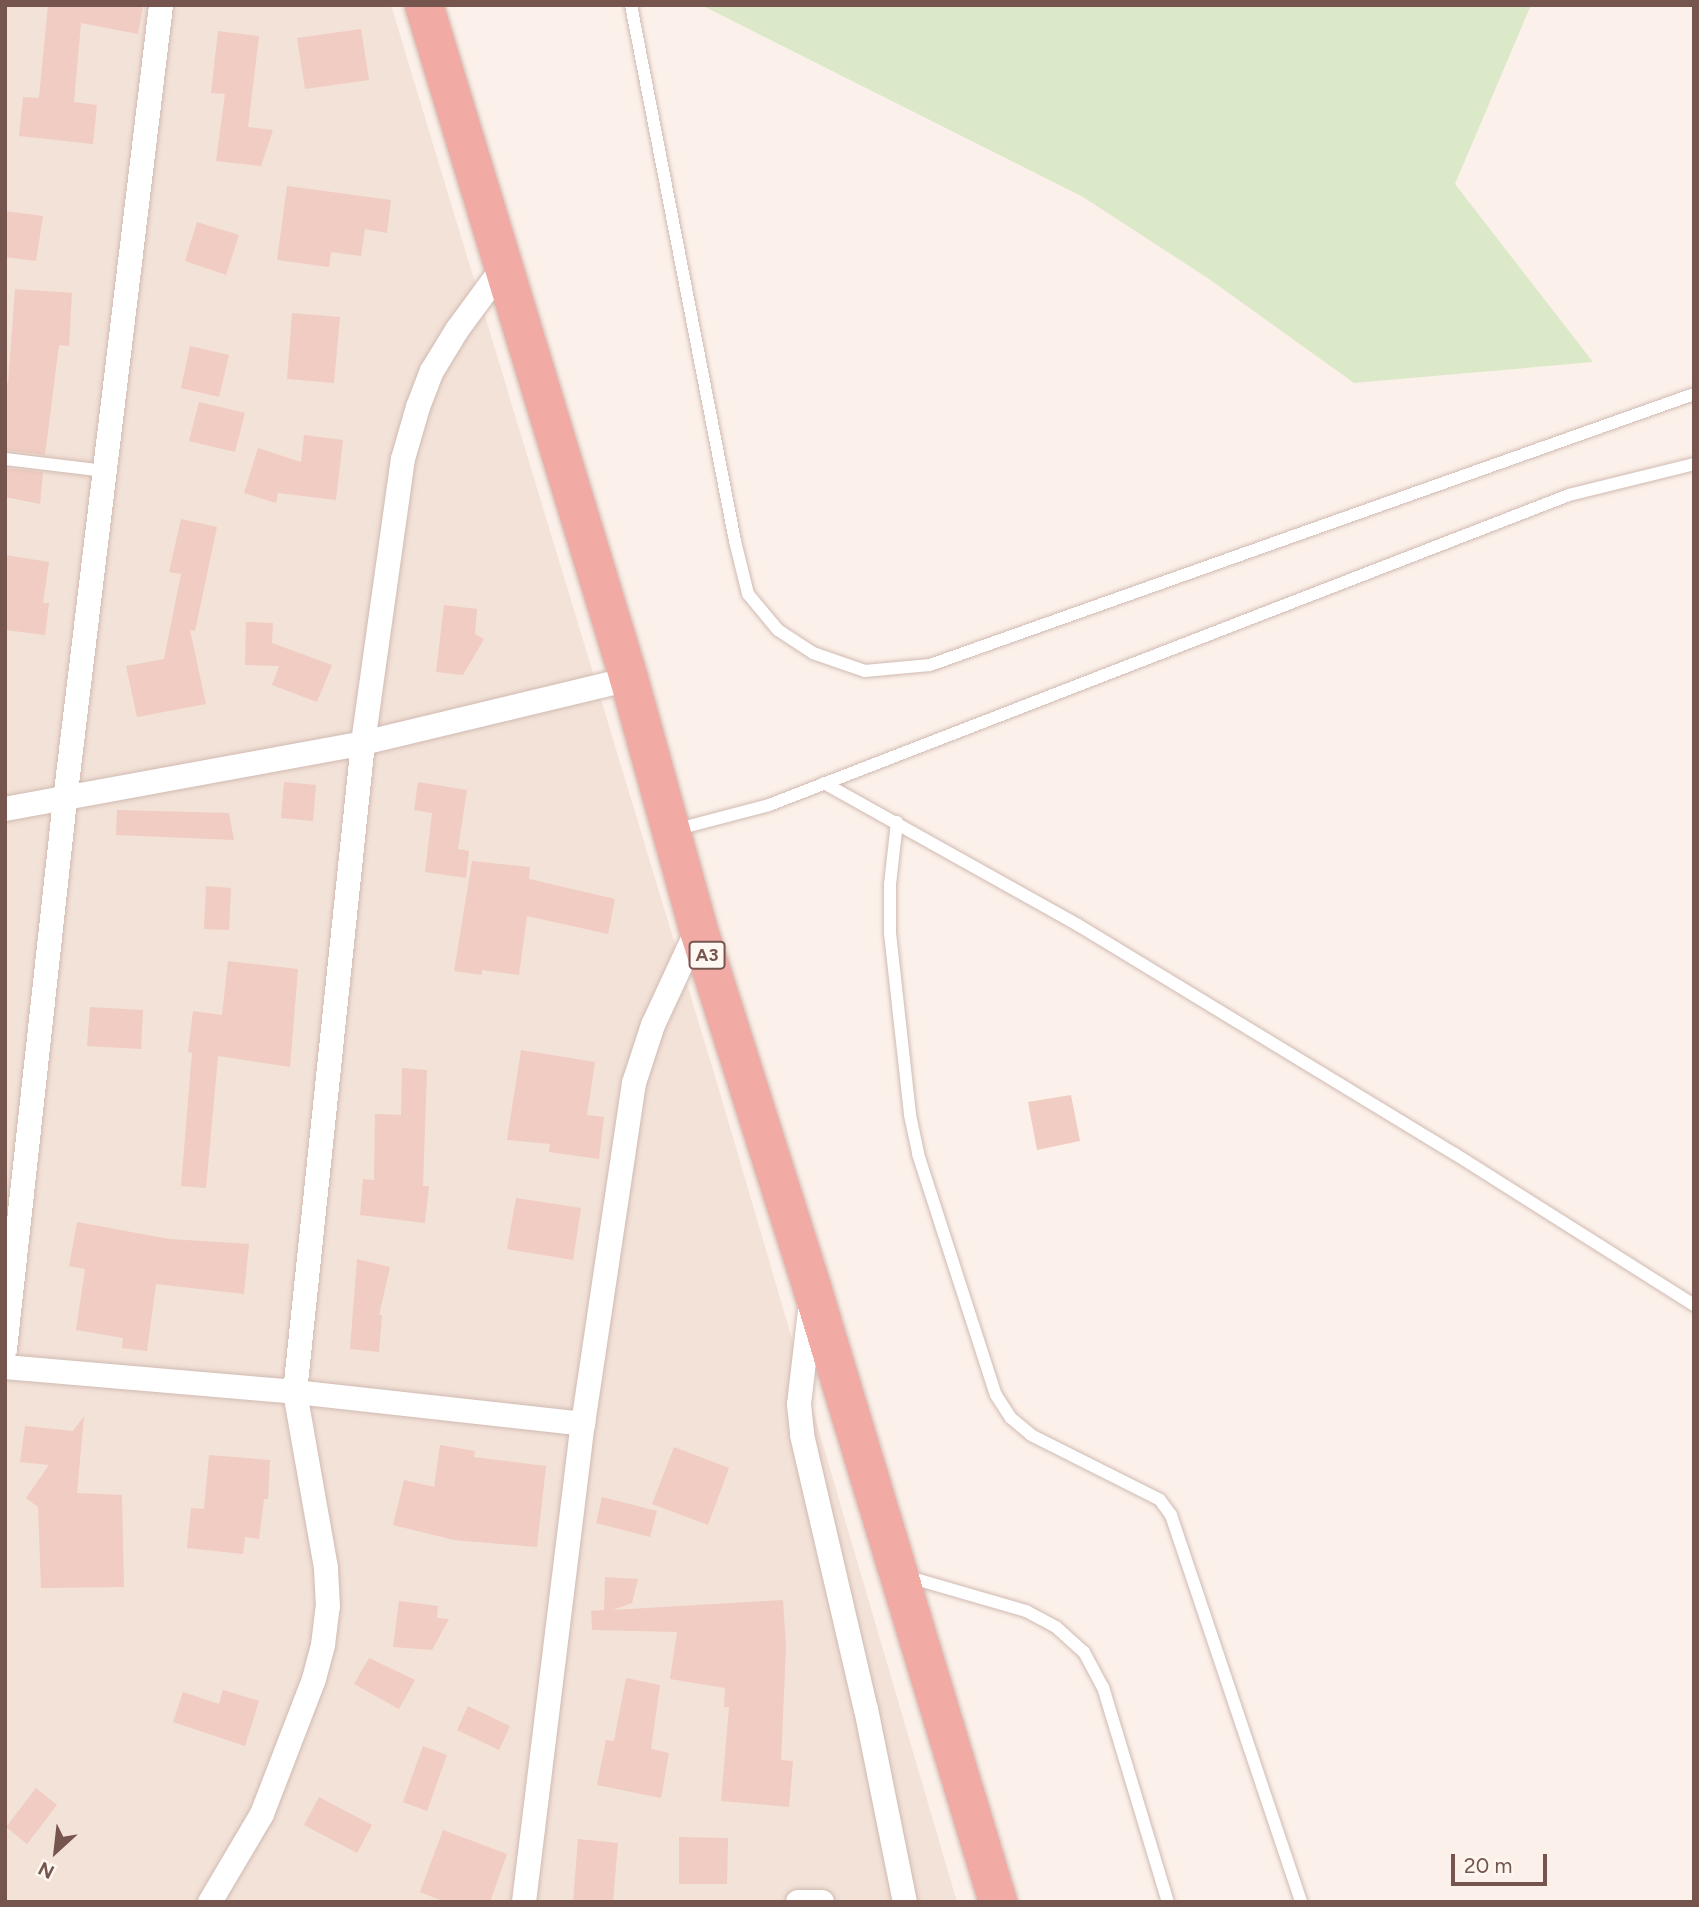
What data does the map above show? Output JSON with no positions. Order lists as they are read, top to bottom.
{
  "streets": {
    "highway": ["A3"]
  },
  "scale_bar": "20 m",
  "north": "bottom left"
}
